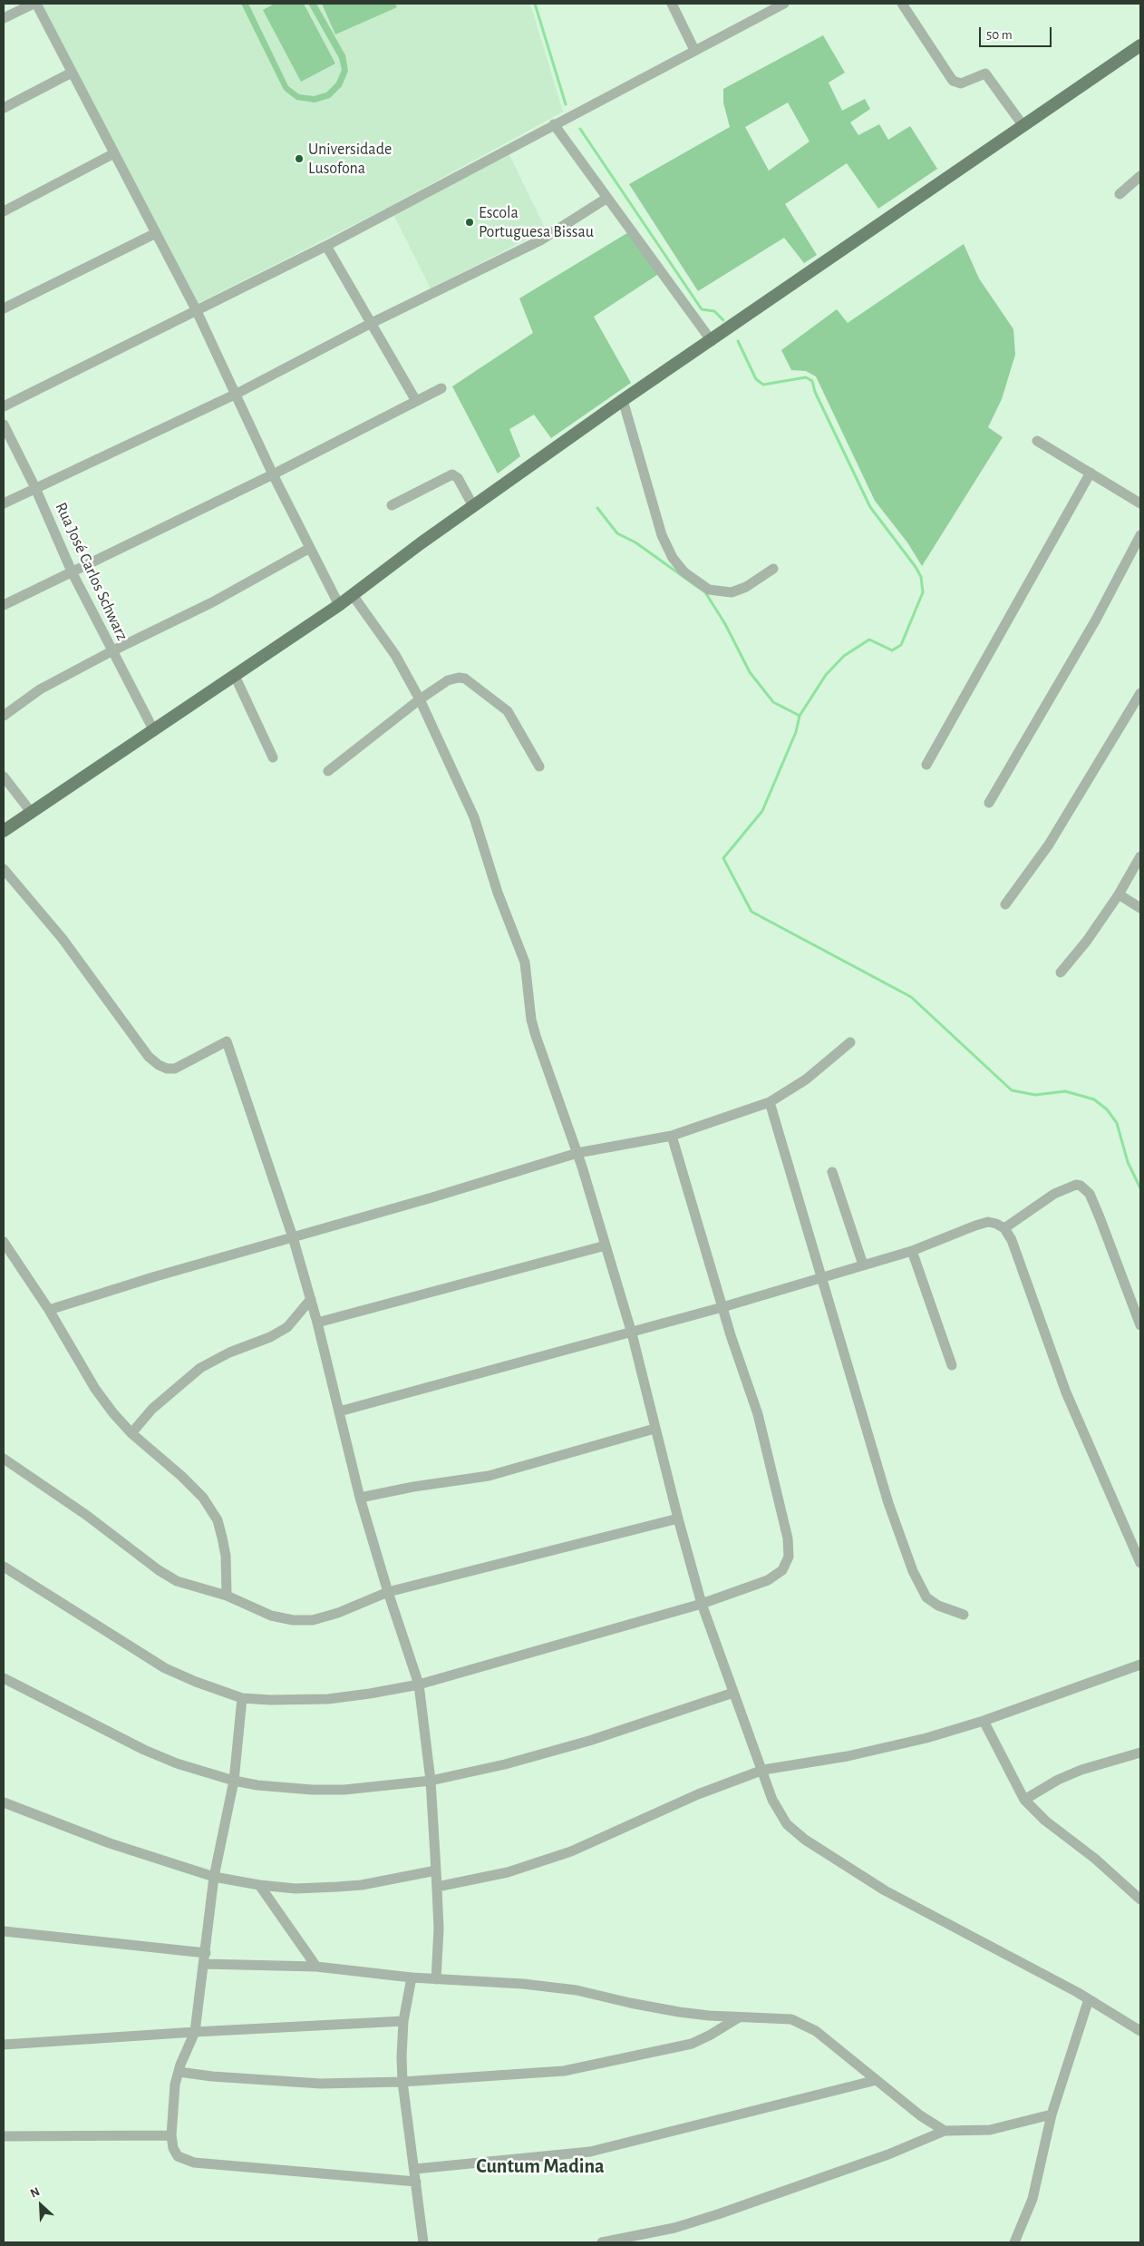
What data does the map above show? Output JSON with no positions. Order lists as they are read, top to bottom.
{
  "streets": {
    "street": ["Rua José Carlos Schwarz"]
  },
  "districts": ["Cuntum Madina"],
  "places": ["Universidade Lusofona", "Escola Portuguesa Bissau"],
  "scale_bar": "50 m",
  "north": "top left"
}
